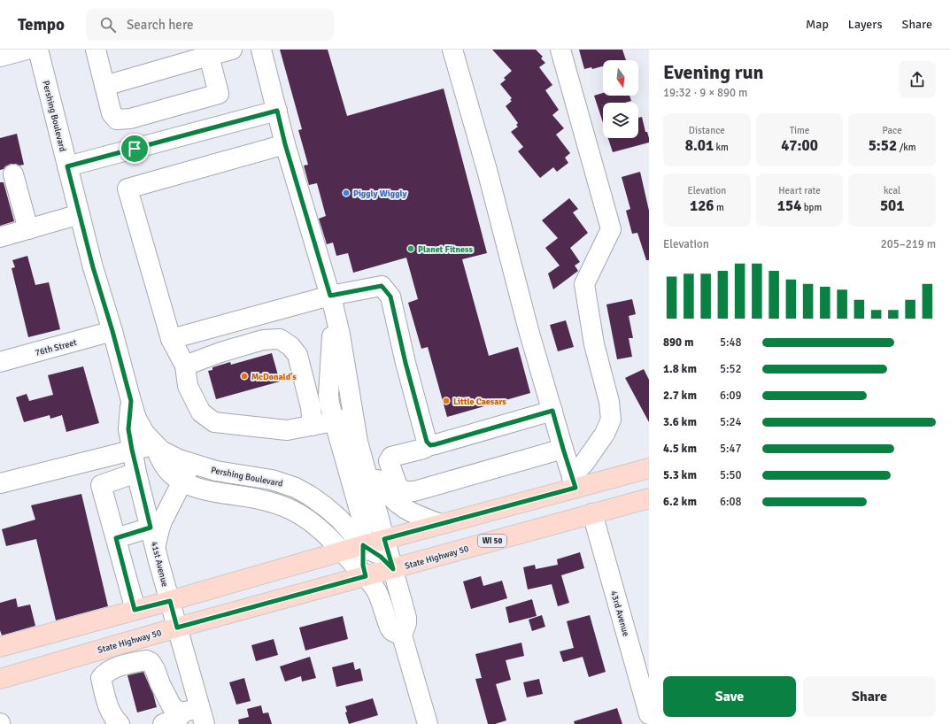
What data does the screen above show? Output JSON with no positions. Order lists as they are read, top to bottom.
{
  "streets": {
    "main road": ["WI 50", "State Highway 50"],
    "street": [
      "Pershing Boulevard",
      "76th Street",
      "41st Avenue",
      "43rd Avenue"
    ]
  },
  "crossings": [
    ["Pershing Boulevard", "76th Street"],
    ["Pershing Boulevard", "State Highway 50"],
    ["Pershing Boulevard", "41st Avenue"],
    ["State Highway 50", "41st Avenue"],
    ["State Highway 50", "43rd Avenue"]
  ],
  "places": [
    "Piggly Wiggly",
    "Planet Fitness",
    "McDonald's",
    "Little Caesars"
  ],
  "north": "bottom",
  "page": {
    "header": "Tempo",
    "search": "Search here",
    "nav": ["Map", "Layers", "Share"],
    "heading": ["Evening run", "19:32 · 9 × 890 m"],
    "stats": [
      ["Distance", "8.01 km"],
      ["Time", "47:00"],
      ["Pace", "5:52 /km"],
      ["Elevation", "126 m"],
      ["Heart rate", "154 bpm"],
      ["kcal", "501"]
    ],
    "chart": ["Elevation", "205–219 m"],
    "list": [
      {
        "name": "890 m",
        "note": "5:48"
      },
      {
        "name": "1.8 km",
        "note": "5:52"
      },
      {
        "name": "2.7 km",
        "note": "6:09"
      },
      {
        "name": "3.6 km",
        "note": "5:24"
      },
      {
        "name": "4.5 km",
        "note": "5:47"
      },
      {
        "name": "5.3 km",
        "note": "5:50"
      },
      {
        "name": "6.2 km",
        "note": "6:08"
      }
    ],
    "buttons": ["Save", "Share"]
  }
}
